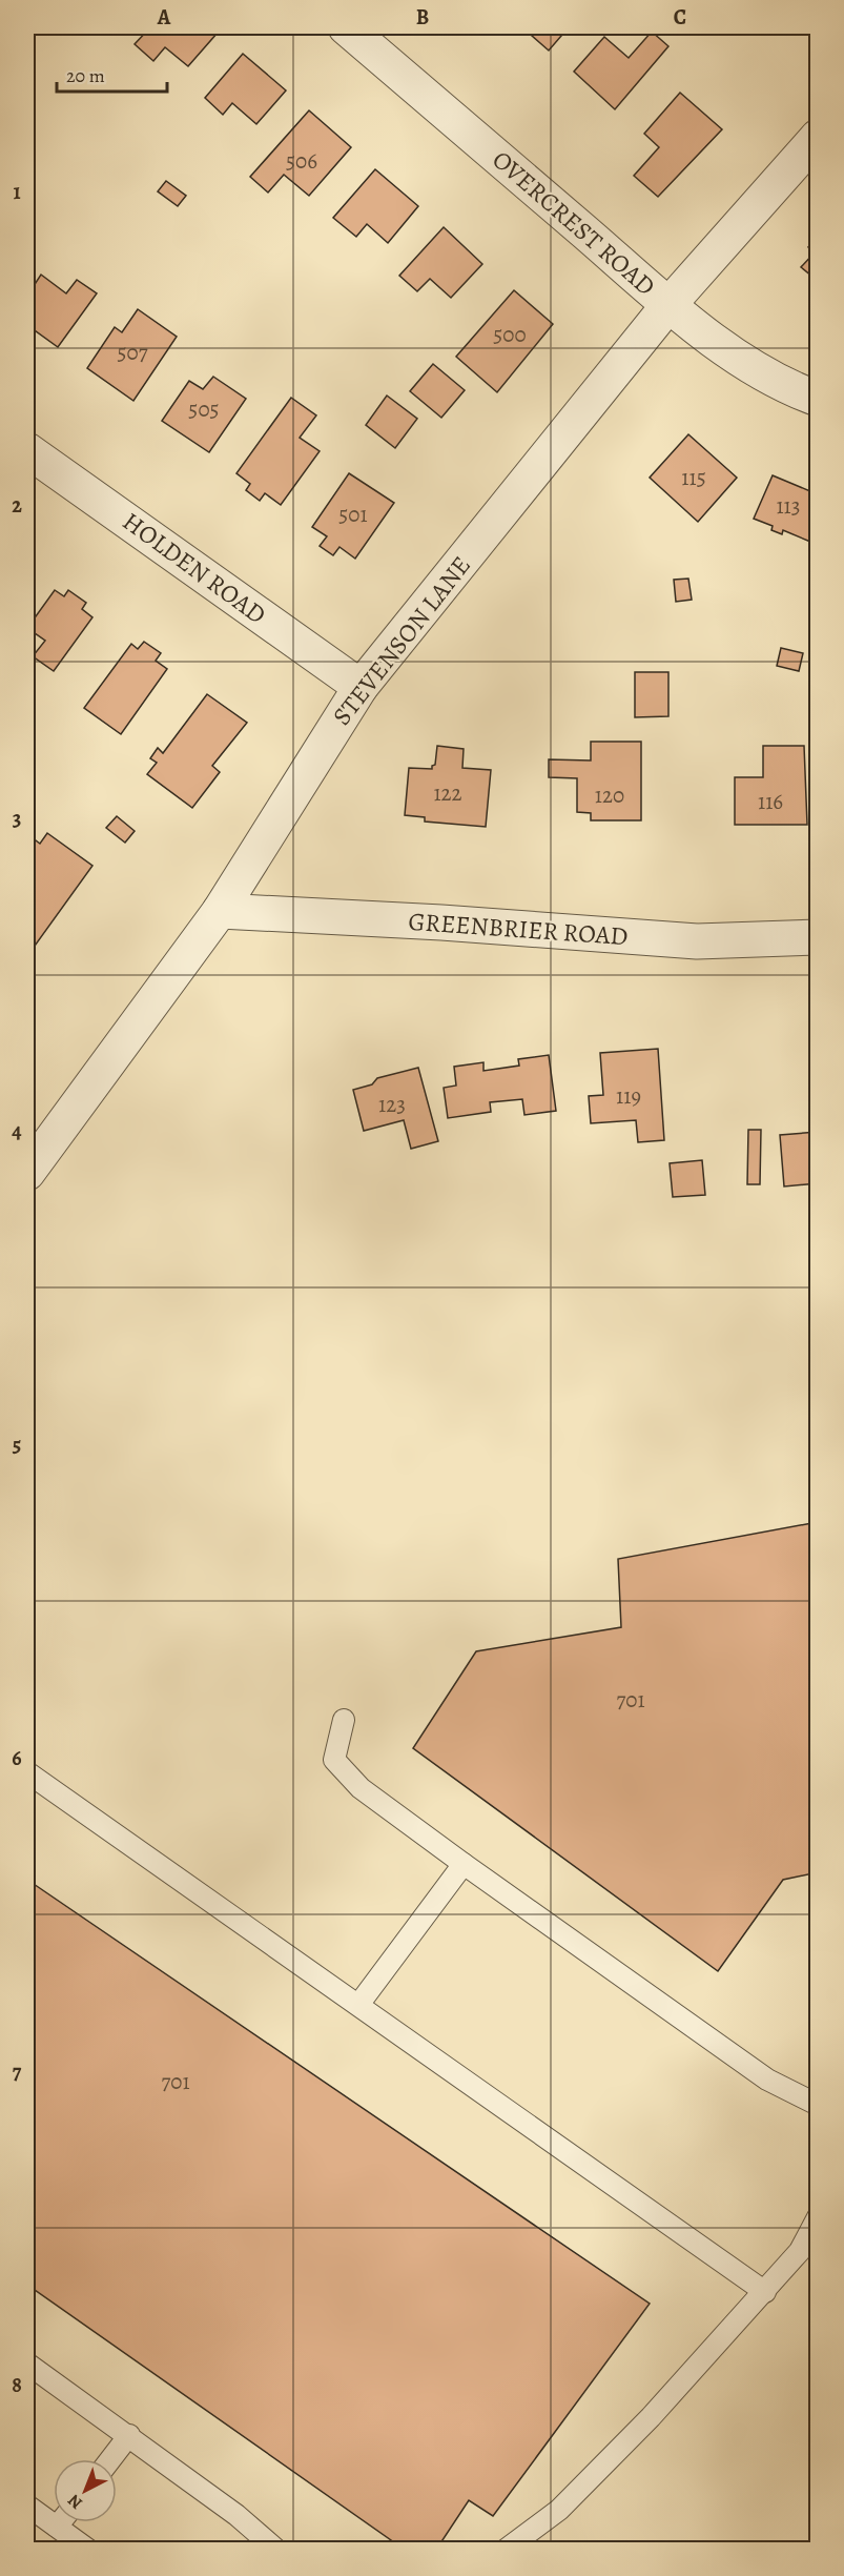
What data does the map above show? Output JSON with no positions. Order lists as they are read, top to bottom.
{
  "streets": {
    "street": [
      "OVERCREST ROAD",
      "HOLDEN ROAD",
      "STEVENSON LANE",
      "GREENBRIER ROAD"
    ]
  },
  "crossings": [
    ["OVERCREST ROAD", "STEVENSON LANE"],
    ["HOLDEN ROAD", "STEVENSON LANE"],
    ["STEVENSON LANE", "GREENBRIER ROAD"]
  ],
  "house_numbers": [
    "506",
    "500",
    "507",
    "505",
    "115",
    "113",
    "501",
    "122",
    "120",
    "116",
    "119",
    "123",
    "701",
    "701"
  ],
  "scale_bar": "20 m",
  "north": "bottom left",
  "grid": {
    "columns": ["A", "B", "C"],
    "rows": [
      "1",
      "2",
      "3",
      "4",
      "5",
      "6",
      "7",
      "8"
    ]
  }
}
